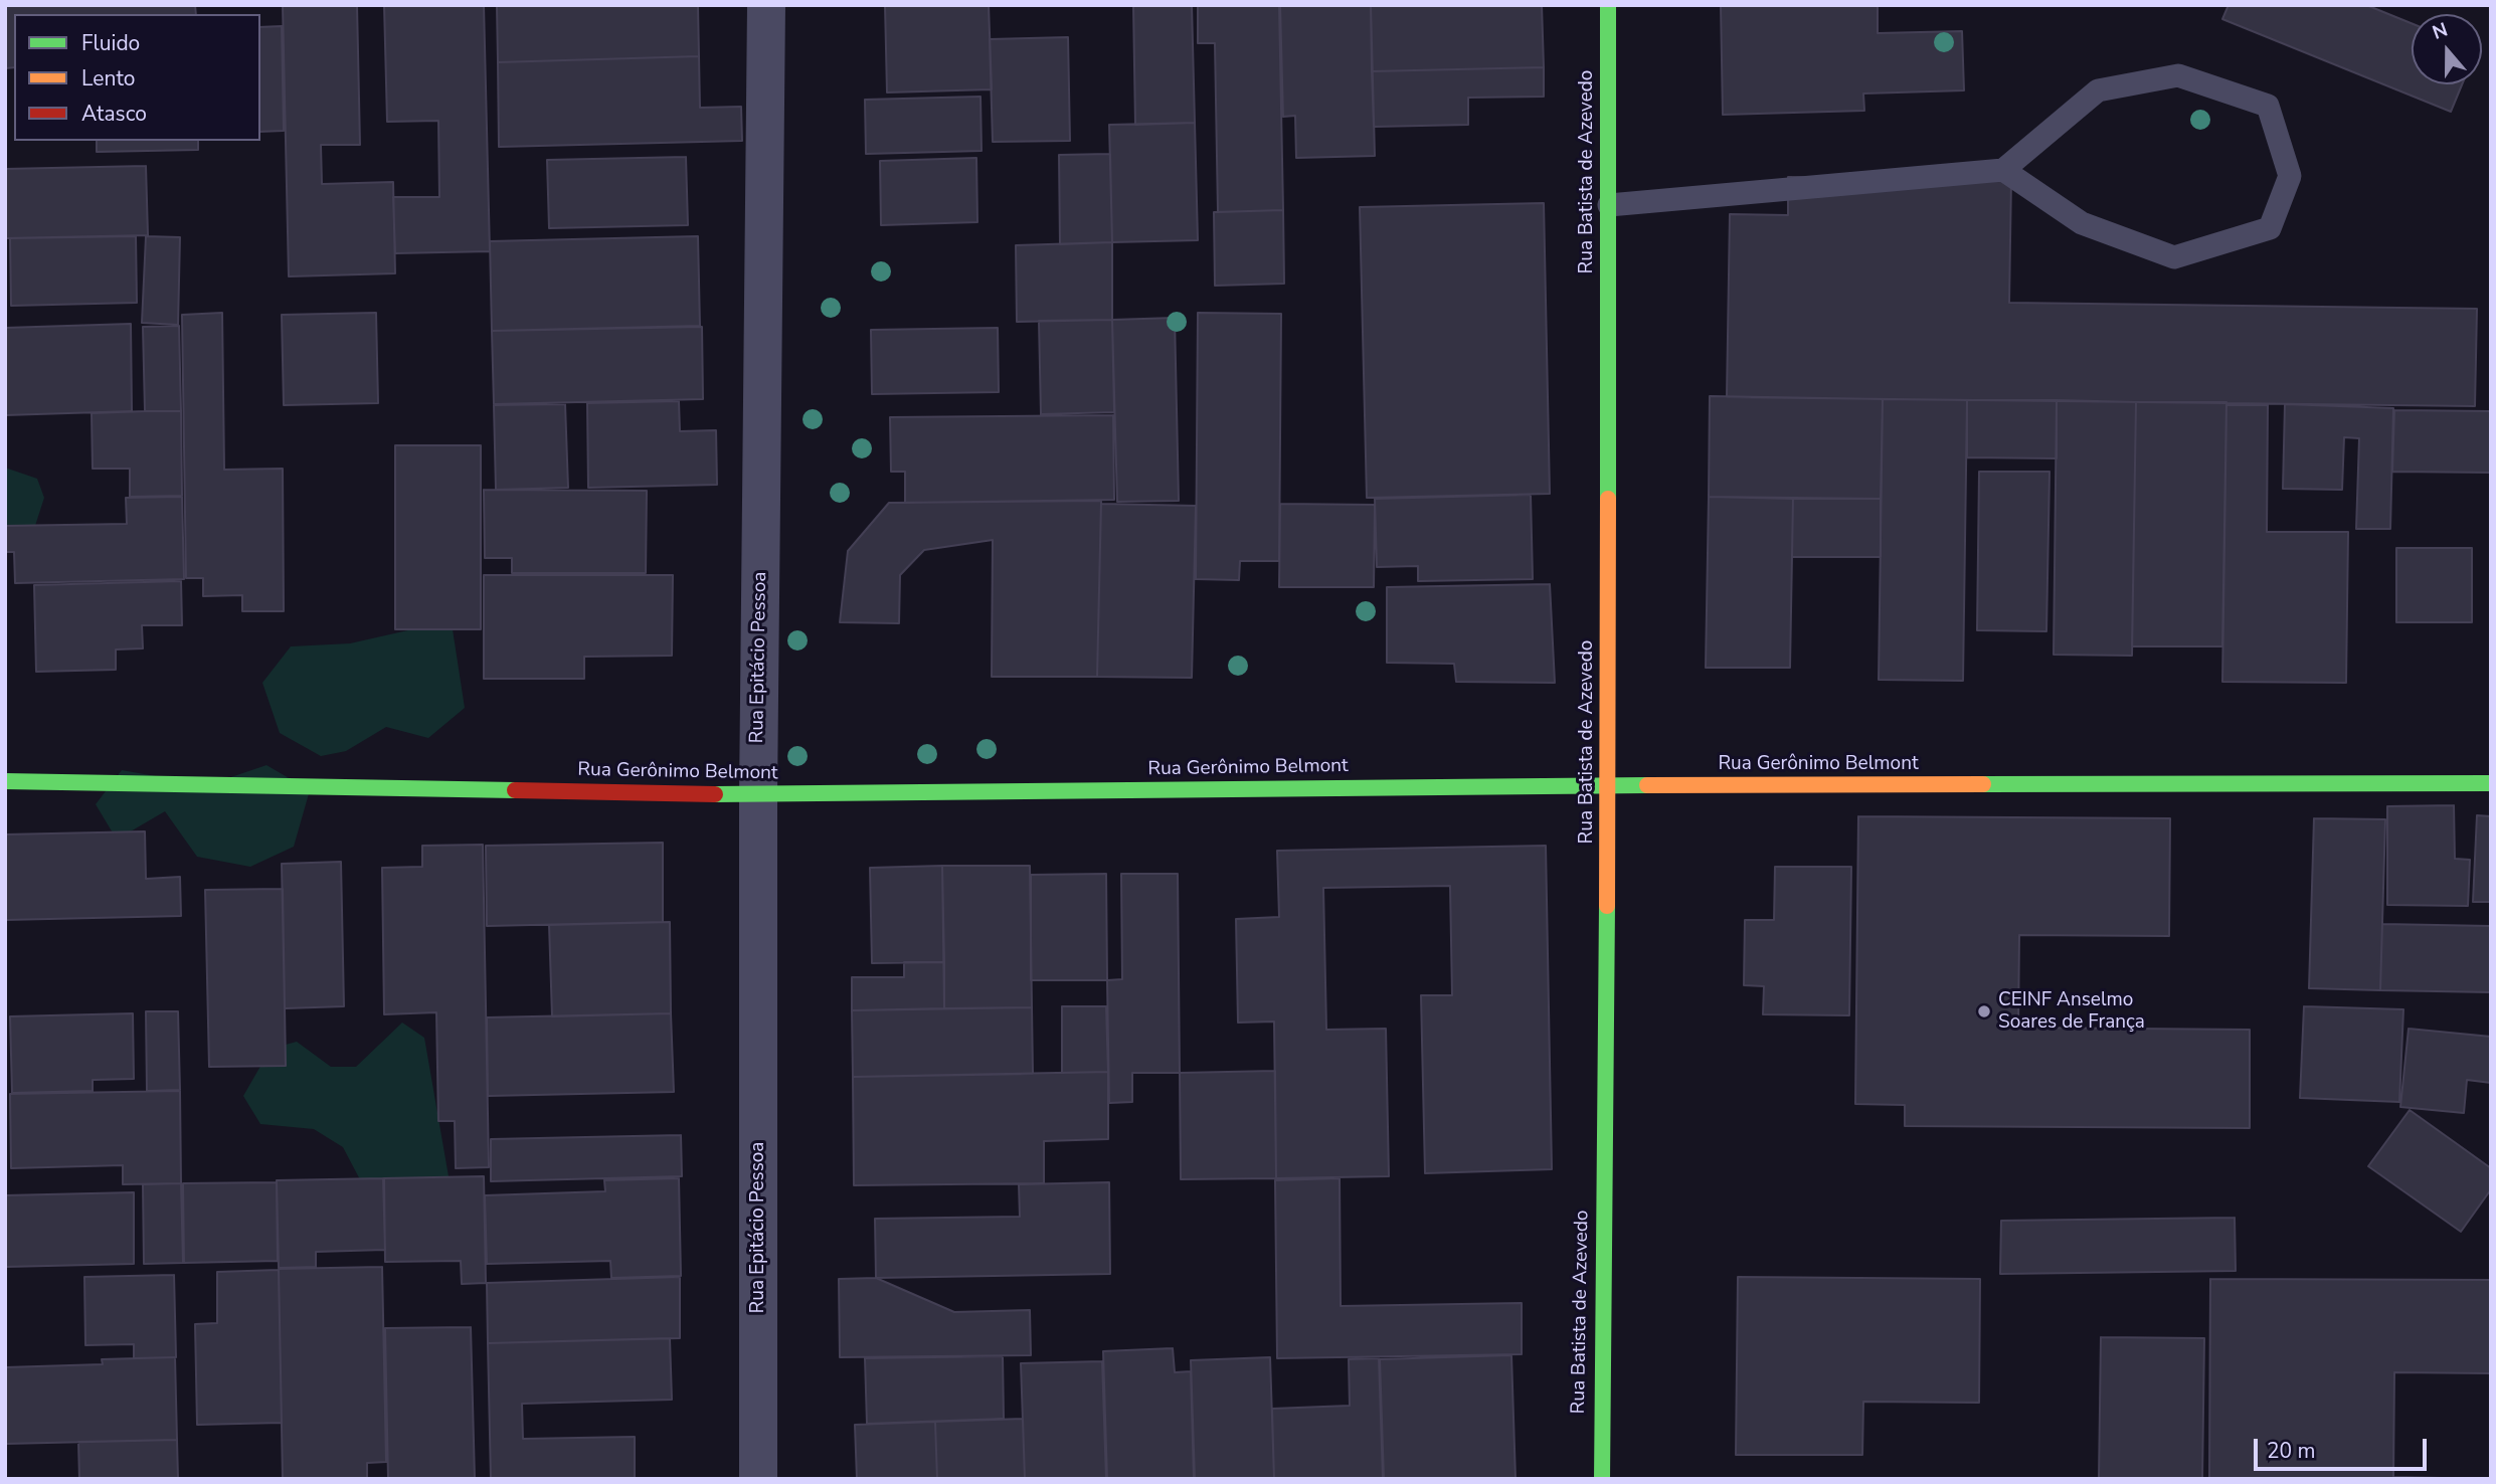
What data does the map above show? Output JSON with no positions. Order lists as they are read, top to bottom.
{
  "streets": {
    "street": ["Rua Batista de Azevedo", "Rua Epitácio Pessoa", "Rua Gerônimo Belmont"]
  },
  "crossings": [
    ["Rua Batista de Azevedo", "Rua Gerônimo Belmont"],
    ["Rua Epitácio Pessoa", "Rua Gerônimo Belmont"]
  ],
  "places": ["CEINF Anselmo Soares de França"],
  "legend": ["Fluido", "Lento", "Atasco"],
  "scale_bar": "20 m",
  "north": "top"
}
